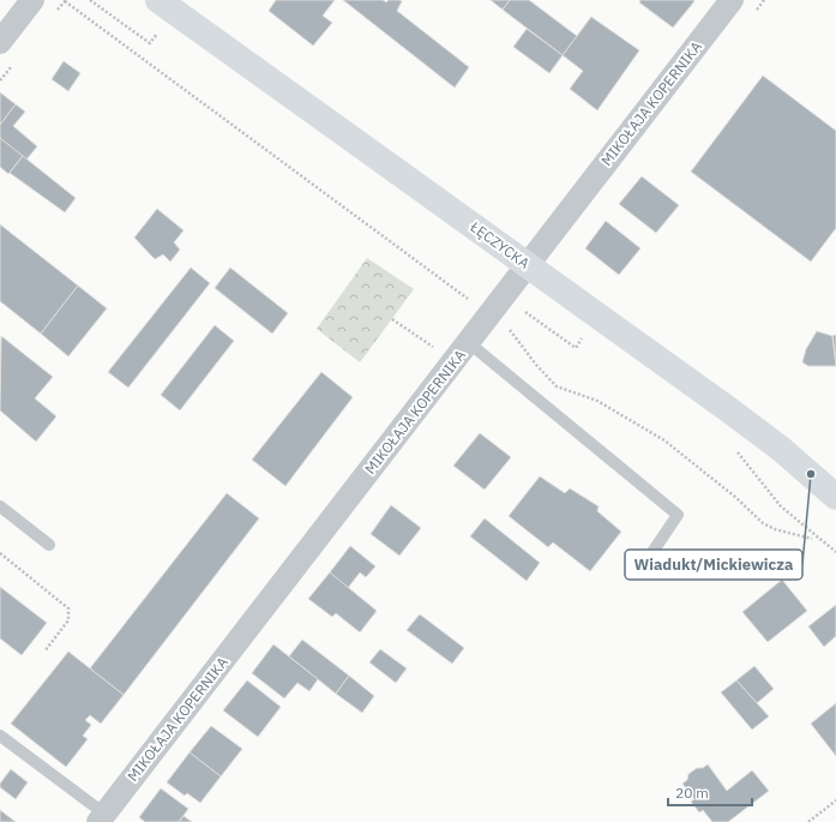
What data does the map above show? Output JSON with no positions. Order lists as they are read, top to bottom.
{
  "streets": {
    "street": ["MIKOŁAJA KOPERNIKA", "ŁĘCZYCKA"]
  },
  "places": ["Wiadukt/Mickiewicza"],
  "scale_bar": "20 m"
}
